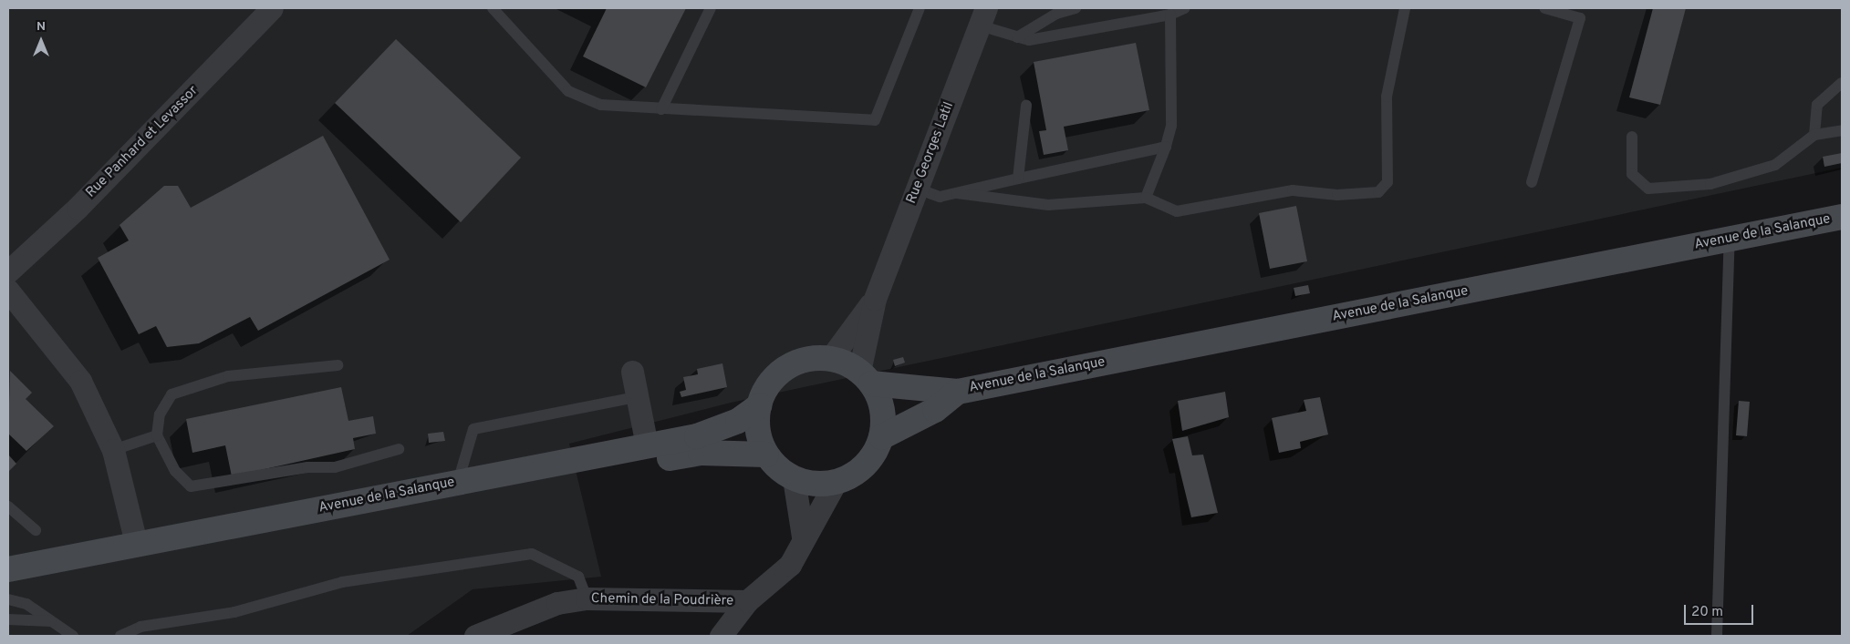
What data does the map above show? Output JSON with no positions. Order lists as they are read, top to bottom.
{
  "streets": {
    "main road": ["Avenue de la Salanque"],
    "street": ["Rue Panhard et Levassor", "Rue Georges Latil", "Chemin de la Poudrière"]
  },
  "crossings": [
    ["Rue Georges Latil", "Avenue de la Salanque"]
  ],
  "scale_bar": "20 m",
  "north": "top"
}
